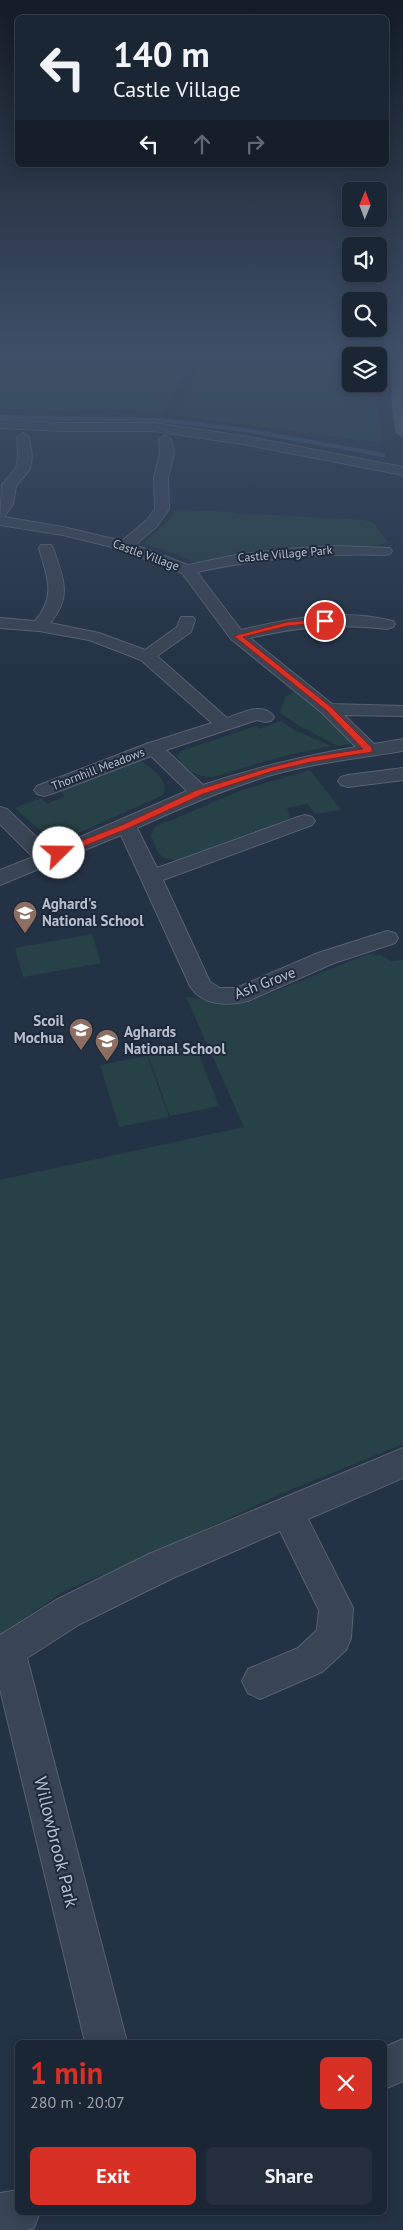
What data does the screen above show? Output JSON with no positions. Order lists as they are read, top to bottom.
{
  "streets": {
    "street": [
      "Castle Village Park",
      "Castle Village",
      "Thornhill Meadows",
      "Ash Grove",
      "Willowbrook Park"
    ]
  },
  "crossings": [
    ["Castle Village Park", "Castle Village"]
  ],
  "places": {
    "school or university": ["Aghard's National School", "Scoil Mochua", "Aghards National School"]
  },
  "north": "top",
  "page": {
    "turn": ["140 m", "Castle Village"],
    "heading": ["1 min", "280 m · 20:07"],
    "buttons": ["Exit", "Share"]
  }
}
